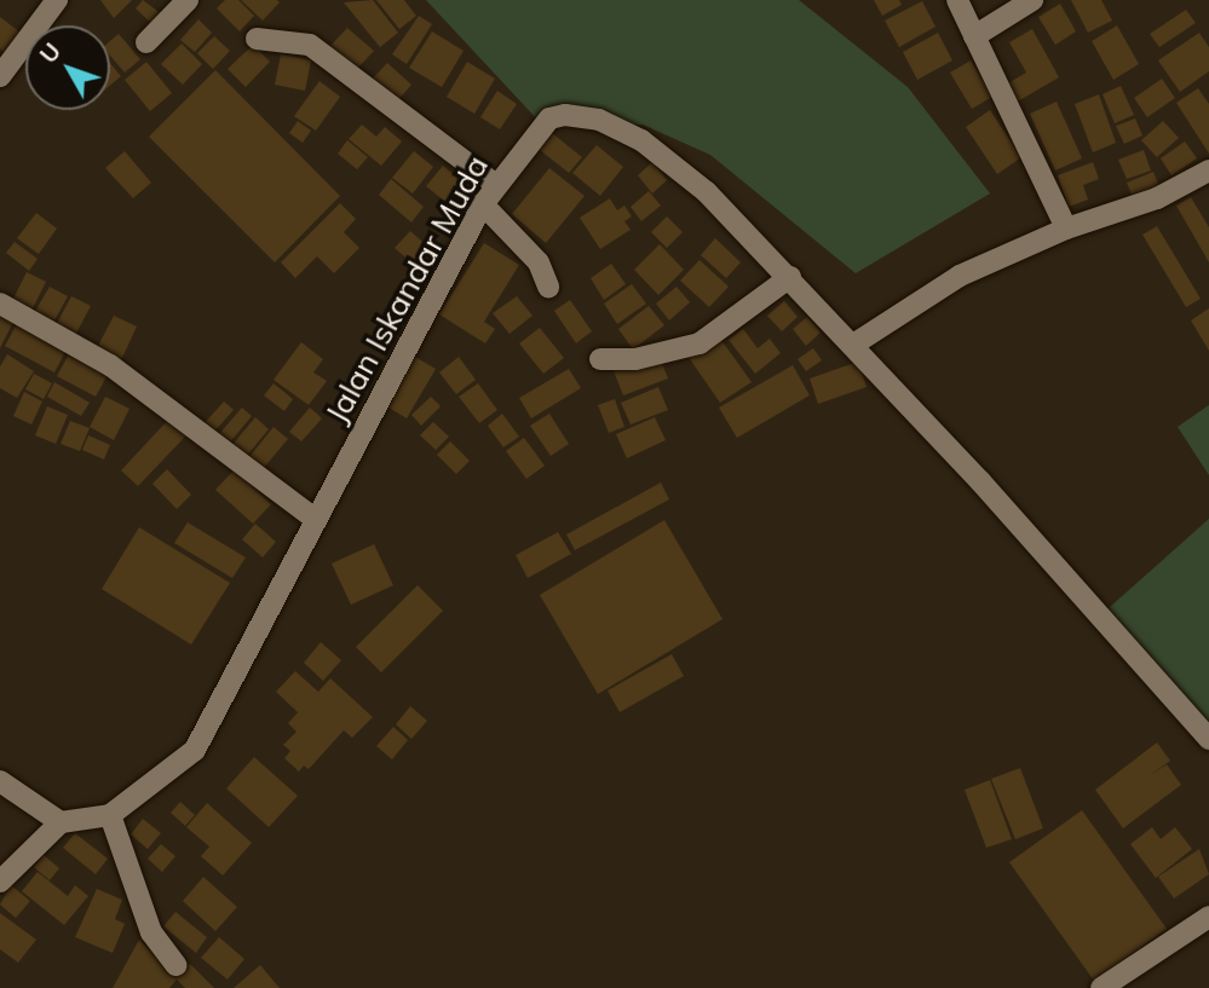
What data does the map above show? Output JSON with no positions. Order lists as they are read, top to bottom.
{
  "streets": {
    "street": ["Jalan Iskandar Muda"]
  },
  "north": "top left"
}
